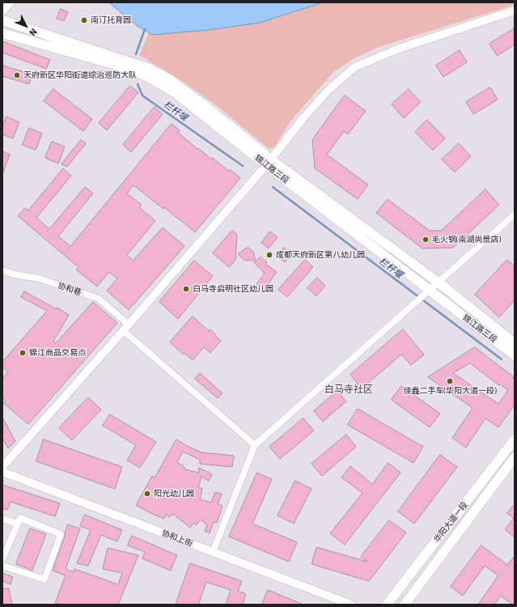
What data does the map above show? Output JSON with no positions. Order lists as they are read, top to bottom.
{
  "streets": {
    "main road": ["锦江路三段", "华阳大道一段"],
    "street": ["协和巷", "协和上街"]
  },
  "districts": ["白马寺社区"],
  "water": ["栏杆堰"],
  "places": [
    "南汀托育园",
    "天府新区华阳街道综治巡防大队",
    "毛火锅(南湖尚景店)",
    "成都天府新区第八幼儿园",
    "白马寺启明社区幼儿园",
    "锦江商品交易点",
    "佳鑫二手车(华阳大道一段)",
    "阳光幼儿园"
  ],
  "north": "bottom right"
}
